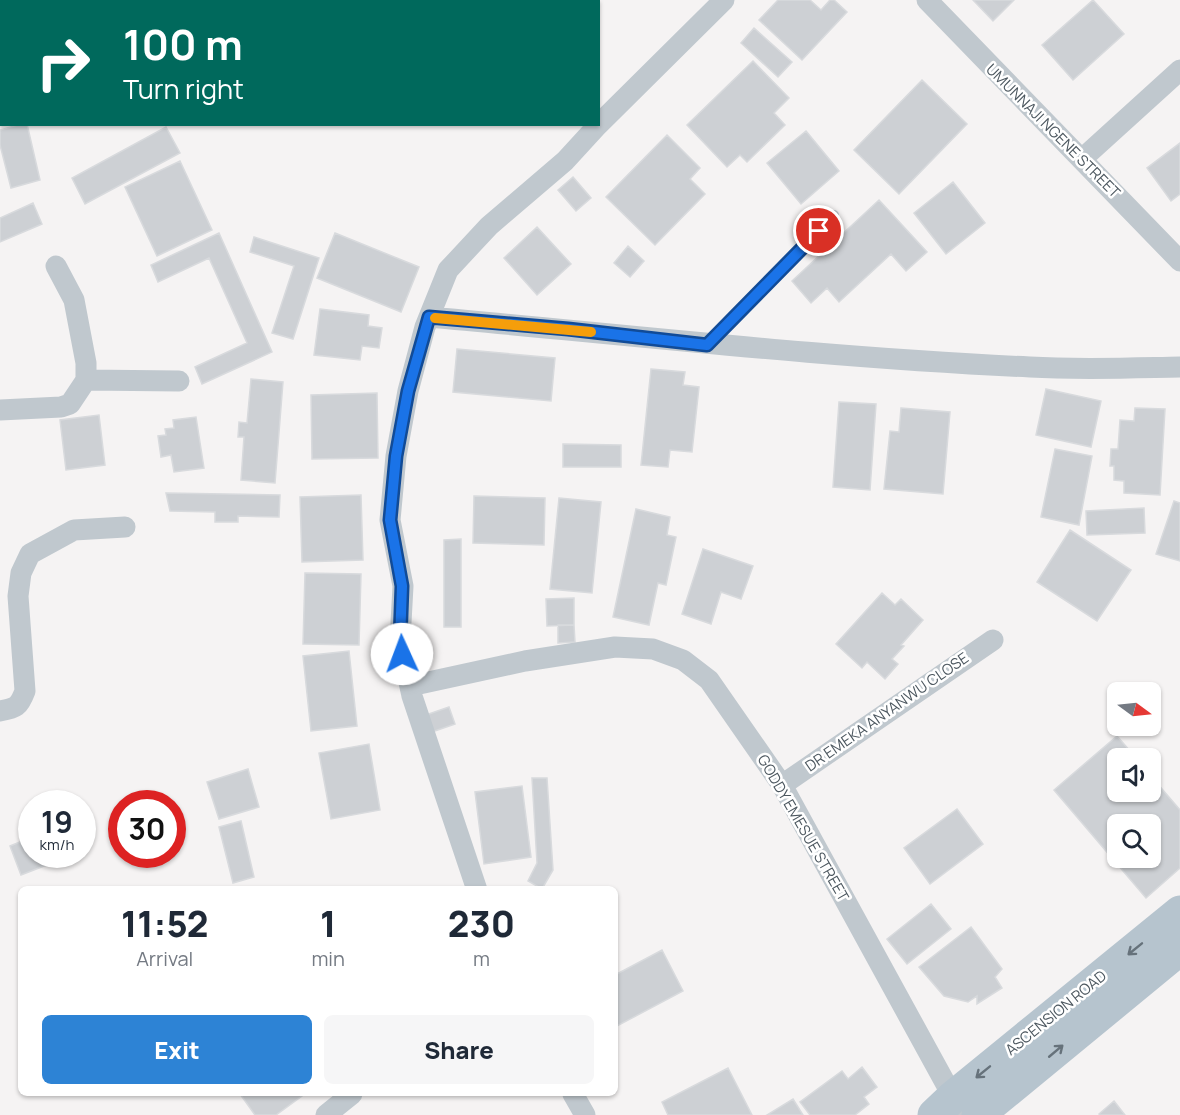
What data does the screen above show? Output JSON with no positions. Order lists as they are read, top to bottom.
{
  "streets": {
    "main road": ["ASCENSION ROAD"],
    "street": ["UMUNNAJI NGENE STREET", "DR EMEKA ANYANWU CLOSE", "GODDY EMESUE STREET"]
  },
  "crossings": [
    ["DR EMEKA ANYANWU CLOSE", "GODDY EMESUE STREET"],
    ["GODDY EMESUE STREET", "ASCENSION ROAD"]
  ],
  "north": "right",
  "page": {
    "turn": ["100 m", "Turn right"],
    "speed": "19 km/h",
    "limit": "30",
    "eta": [
      "11:52",
      "Arrival",
      "1",
      "min",
      "230",
      "m"
    ],
    "buttons": ["Exit", "Share"]
  }
}
